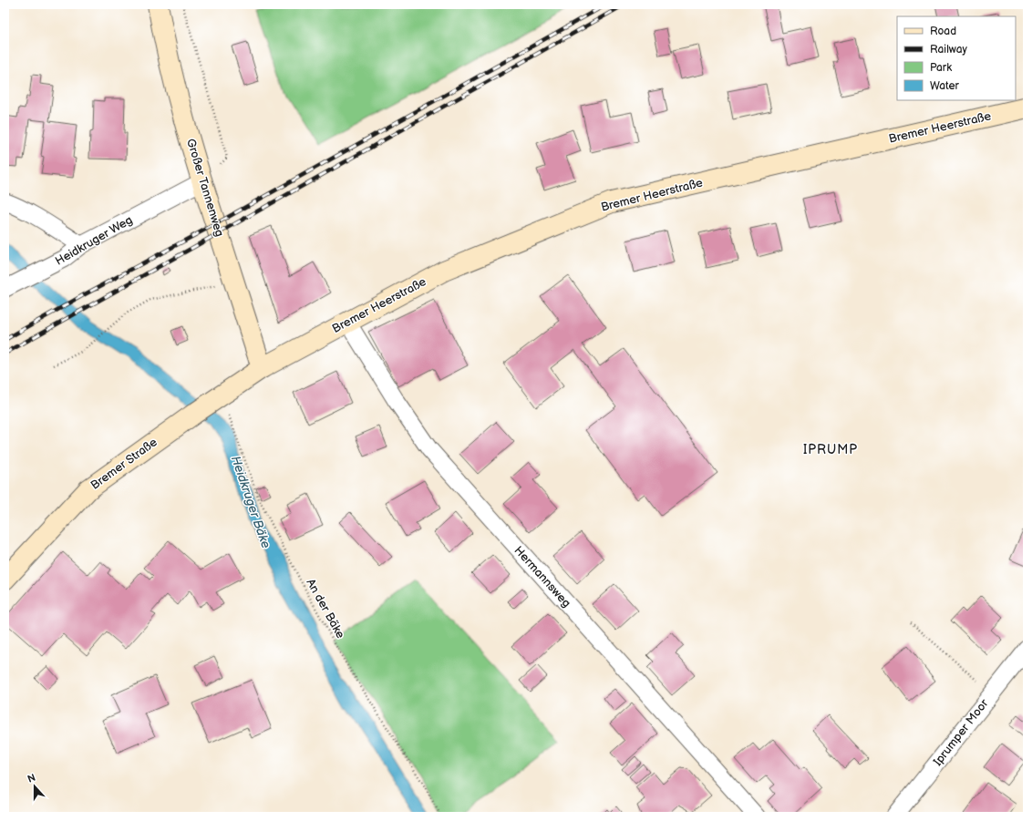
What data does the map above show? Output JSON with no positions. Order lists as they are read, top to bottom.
{
  "streets": {
    "main road": ["Bremer Heerstraße", "Großer Tannenweg", "Bremer Straße"],
    "street": ["Heidkruger Weg", "Hermannsweg", "Iprumper Moor"],
    "path": ["An der Bäke"]
  },
  "crossings": [
    ["Bremer Heerstraße", "Großer Tannenweg"],
    ["Bremer Heerstraße", "Bremer Straße"],
    ["Bremer Heerstraße", "Hermannsweg"],
    ["Großer Tannenweg", "Heidkruger Weg"],
    ["Großer Tannenweg", "Bremer Straße"],
    ["Bremer Straße", "An der Bäke"]
  ],
  "districts": ["IPRUMP"],
  "water": ["Heidkruger Bäke"],
  "legend": [
    "Road",
    "Railway",
    "Park",
    "Water"
  ],
  "north": "top"
}
